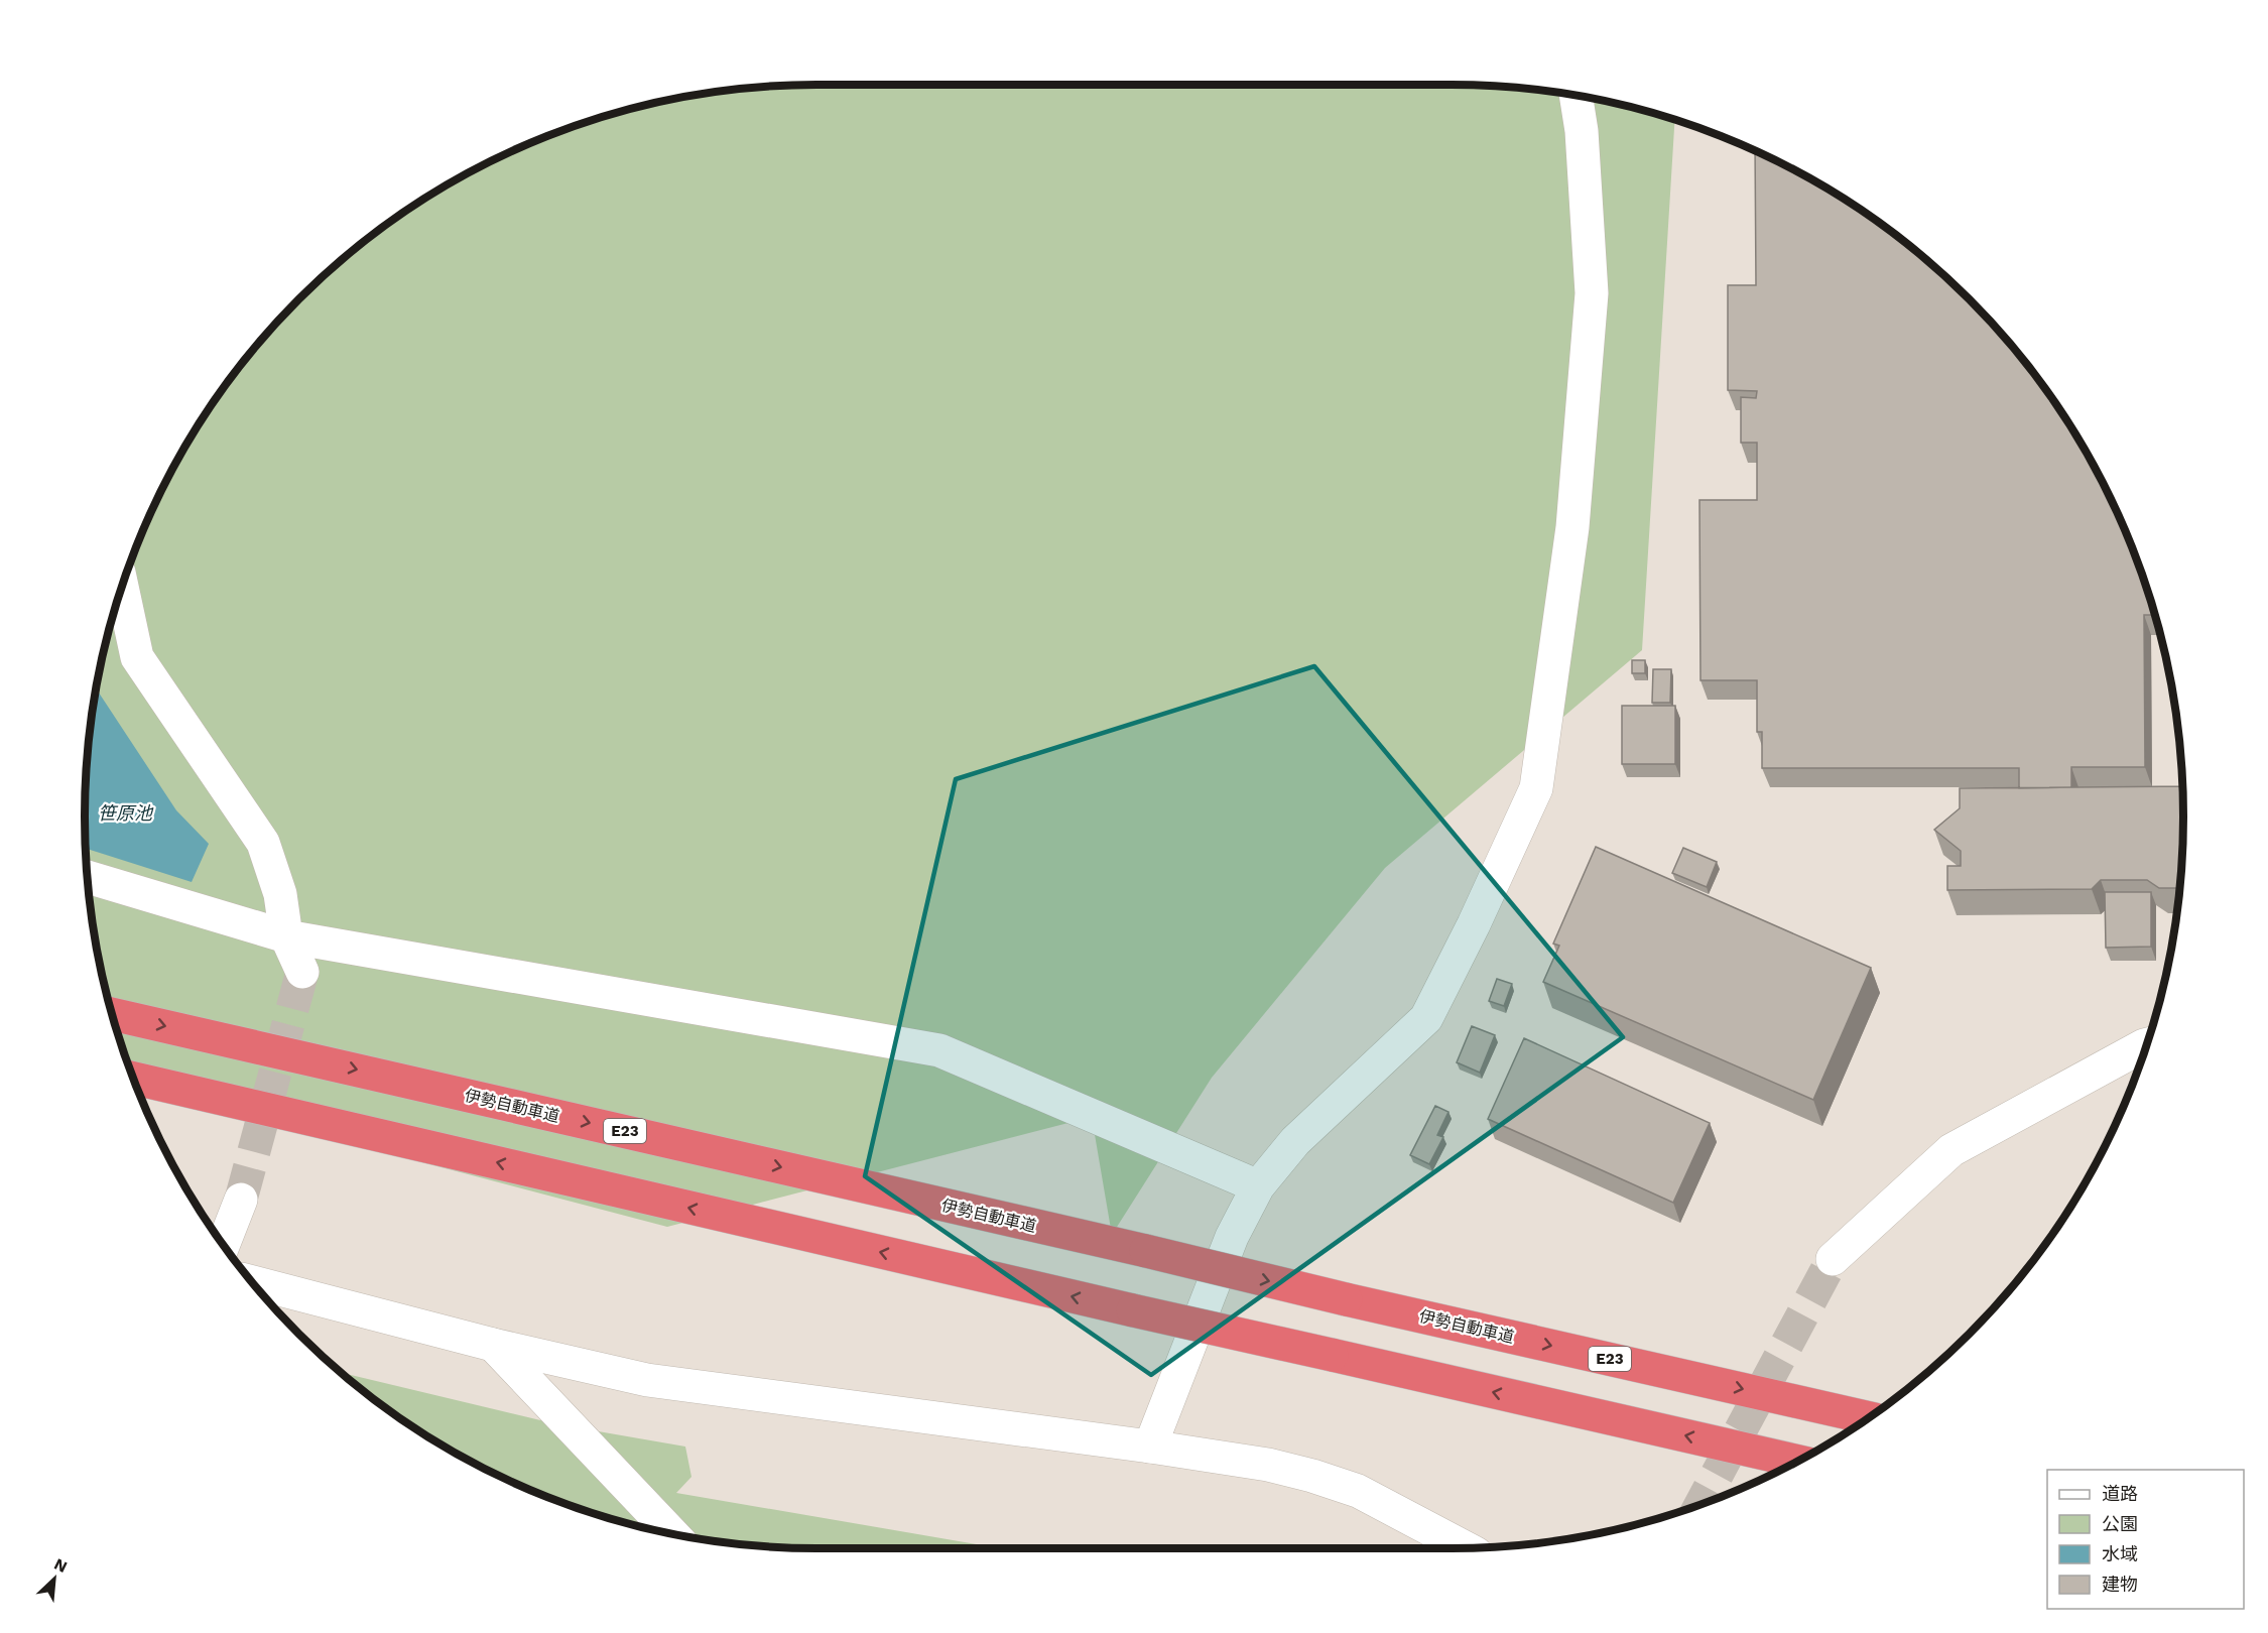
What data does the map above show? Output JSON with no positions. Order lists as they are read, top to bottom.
{
  "streets": {
    "highway": ["伊勢自動車道", "E23"]
  },
  "water": ["笹原池"],
  "legend": [
    "道路",
    "公園",
    "水域",
    "建物"
  ],
  "north": "top right"
}
